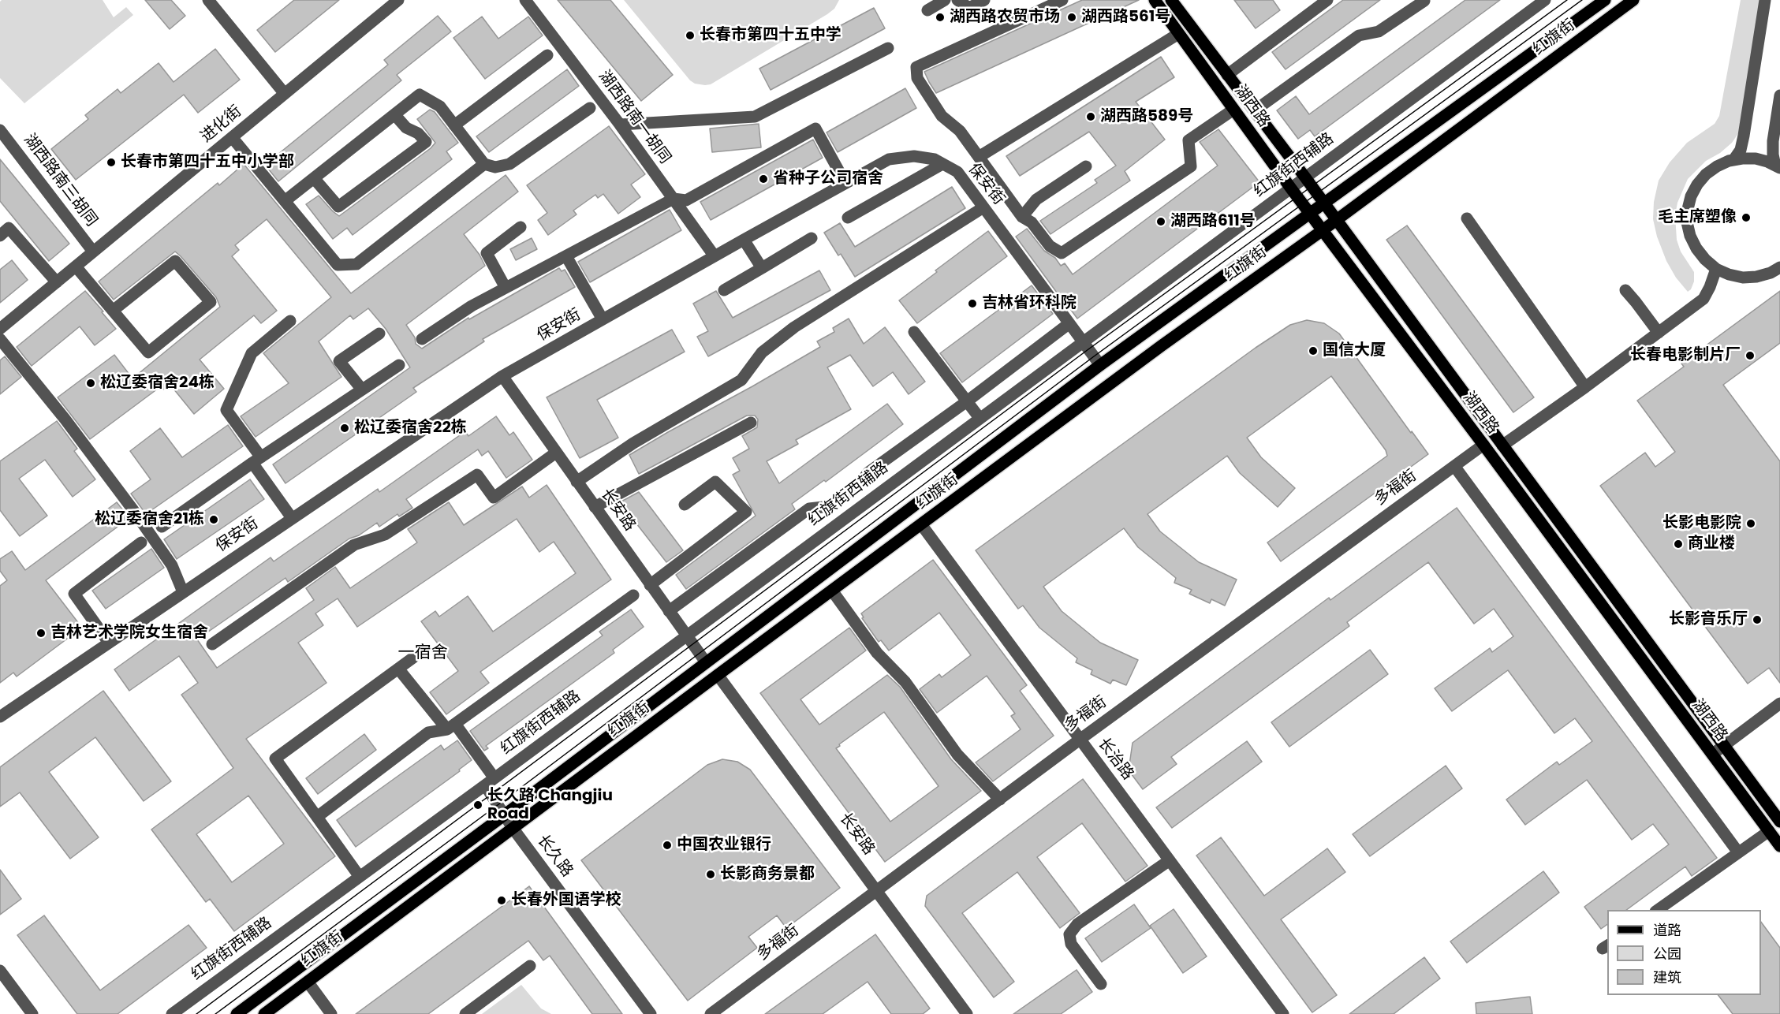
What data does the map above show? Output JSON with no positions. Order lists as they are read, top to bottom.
{
  "streets": {
    "main road": ["红旗街", "湖西路"],
    "street": [
      "湖西路南一胡同",
      "进化街",
      "红旗街西辅路",
      "湖西路南三胡同",
      "保安街",
      "多福街",
      "长安路",
      "长治路",
      "长久路"
    ]
  },
  "crossings": [
    ["红旗街", "湖西路"],
    ["红旗街", "保安街"],
    ["红旗街", "长安路"],
    ["红旗街", "长治路"],
    ["红旗街", "长久路"],
    ["湖西路", "红旗街西辅路"],
    ["湖西路", "多福街"],
    ["湖西路南一胡同", "保安街"],
    ["进化街", "湖西路南三胡同"],
    ["红旗街西辅路", "保安街"],
    ["红旗街西辅路", "长安路"],
    ["红旗街西辅路", "长久路"],
    ["保安街", "长安路"],
    ["多福街", "长安路"],
    ["多福街", "长治路"]
  ],
  "districts": ["一宿舍"],
  "places": [
    "湖西路农贸市场",
    "湖西路561号",
    "长春市第四十五中学",
    "湖西路589号",
    "长春市第四十五中小学部",
    "省种子公司宿舍",
    "毛主席塑像",
    "湖西路611号",
    "吉林省环科院",
    "国信大厦",
    "长春电影制片厂",
    "松辽委宿舍24栋",
    "松辽委宿舍22栋",
    "松辽委宿舍21栋",
    "长影电影院",
    "商业楼",
    "长影音乐厅",
    "吉林艺术学院女生宿舍",
    "长久路 Changjiu Road",
    "中国农业银行",
    "长影商务景都",
    "长春外国语学校"
  ],
  "legend": ["道路", "公园", "建筑"]
}
